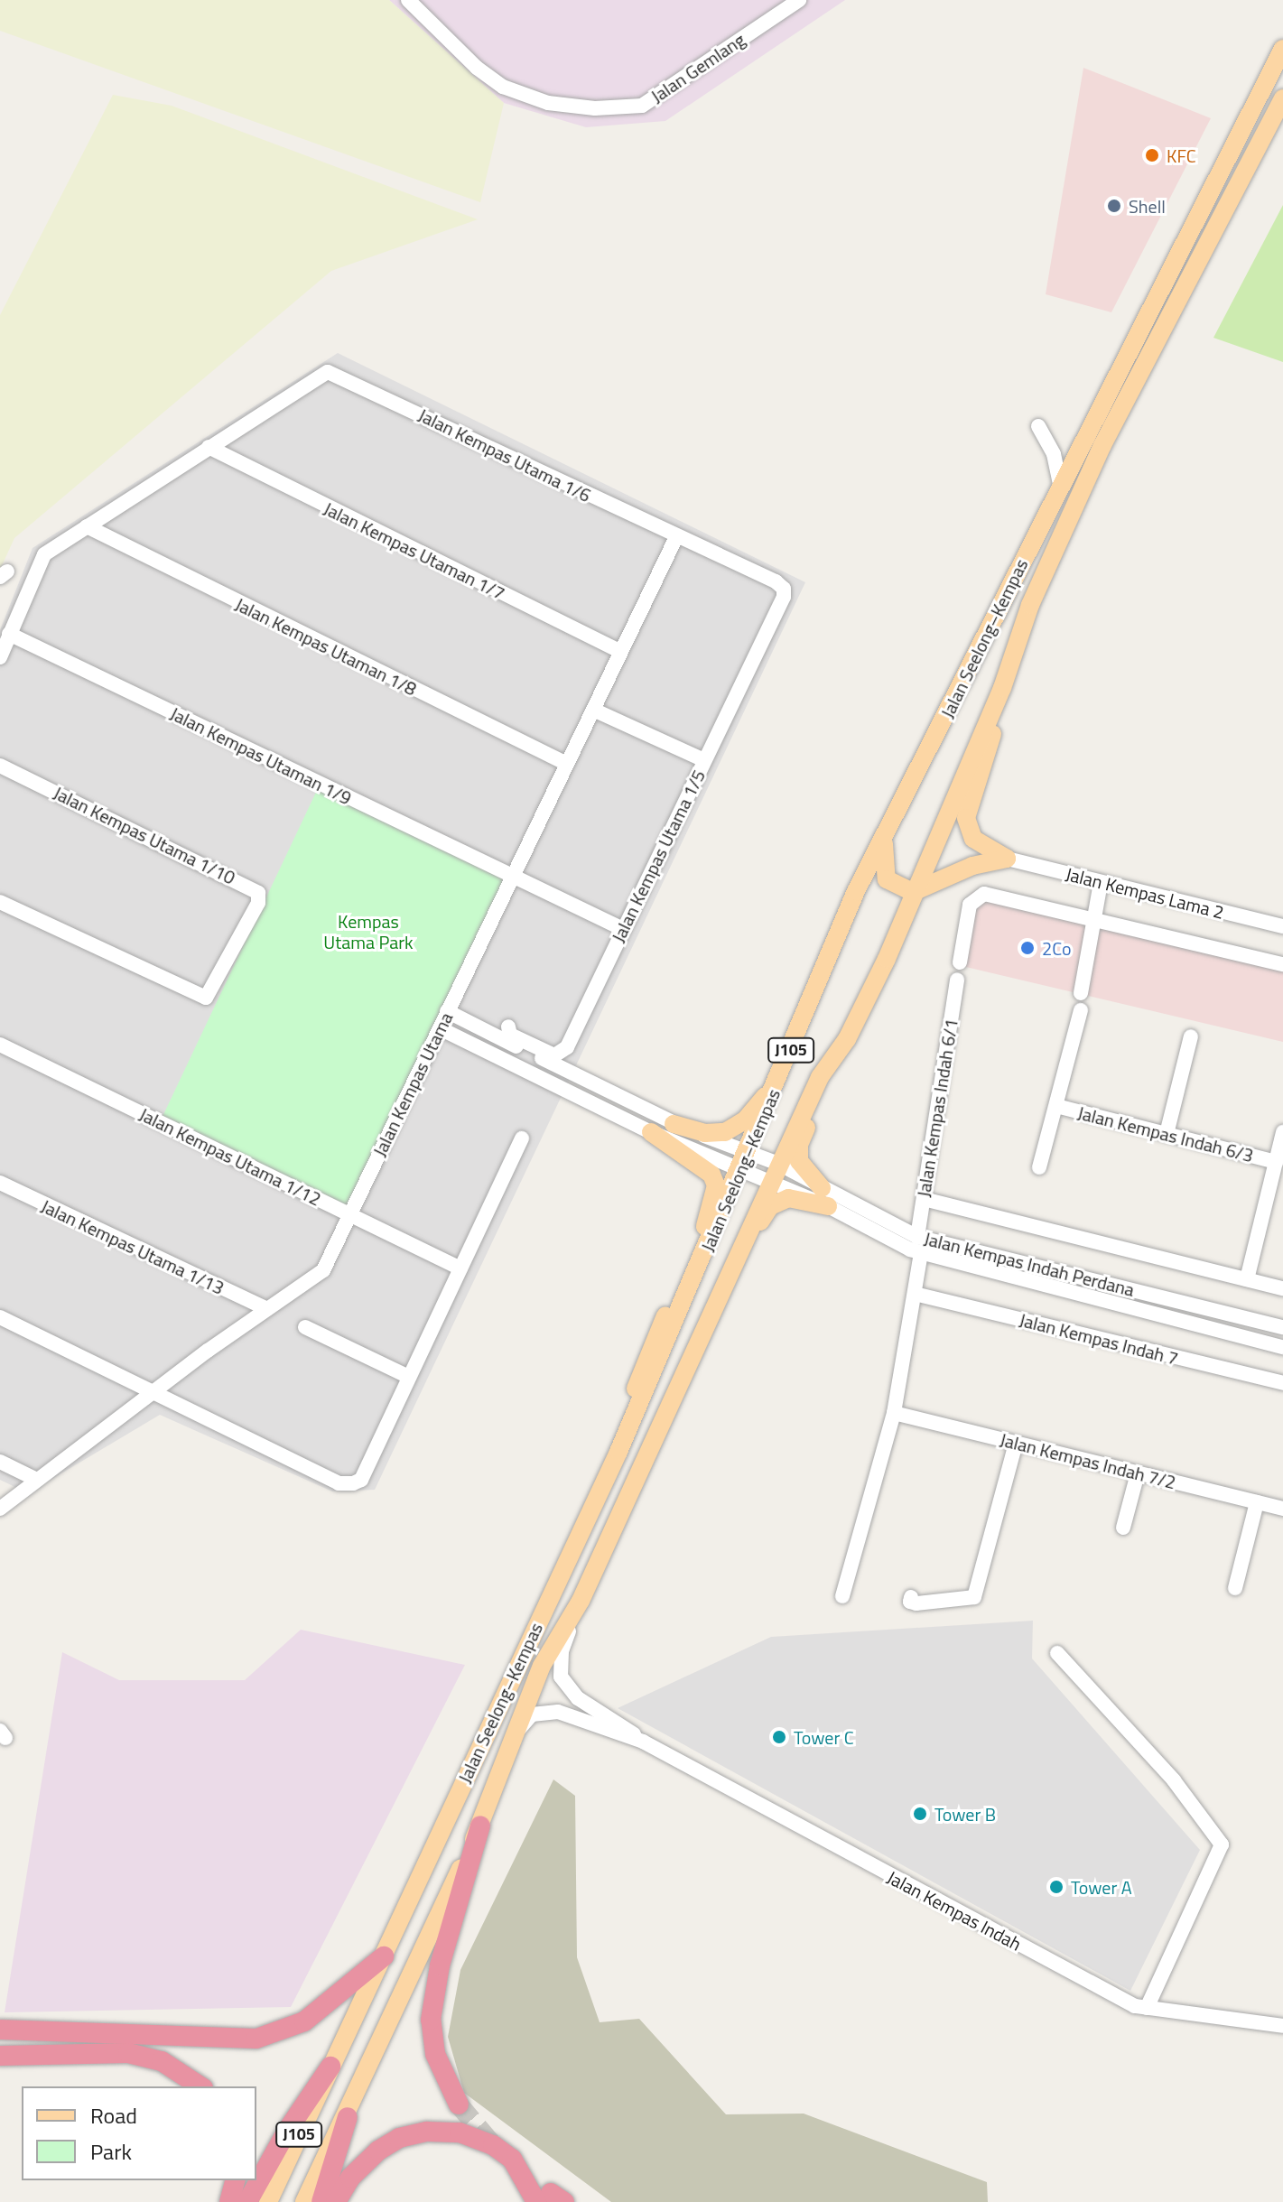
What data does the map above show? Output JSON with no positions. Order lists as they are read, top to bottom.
{
  "streets": {
    "main road": ["Jalan Seelong–Kempas", "J105"],
    "street": [
      "Jalan Gemlang",
      "Jalan Kempas Utama 1/6",
      "Jalan Kempas Utaman 1/7",
      "Jalan Kempas Utaman 1/8",
      "Jalan Kempas Utaman 1/9",
      "Jalan Kempas Utama 1/10",
      "Jalan Kempas Utama 1/5",
      "Jalan Kempas Lama 2",
      "Jalan Kempas Utama",
      "Jalan Kempas Indah 6/1",
      "Jalan Kempas Indah 6/3",
      "Jalan Kempas Utama 1/12",
      "Jalan Kempas Utama 1/13",
      "Jalan Kempas Indah Perdana",
      "Jalan Kempas Indah 7",
      "Jalan Kempas Indah 7/2",
      "Jalan Kempas Indah"
    ]
  },
  "crossings": [
    ["Jalan Kempas Utama 1/6", "Jalan Kempas Utaman 1/7"],
    ["Jalan Kempas Utama 1/6", "Jalan Kempas Utama 1/5"],
    ["Jalan Kempas Utama 1/6", "Jalan Kempas Utama"],
    ["Jalan Kempas Utaman 1/7", "Jalan Kempas Utama"],
    ["Jalan Seelong–Kempas", "J105"],
    ["Jalan Seelong–Kempas", "Jalan Kempas Indah Perdana"],
    ["Jalan Kempas Utaman 1/8", "Jalan Kempas Utama"],
    ["Jalan Kempas Utaman 1/9", "Jalan Kempas Utama 1/5"],
    ["Jalan Kempas Utaman 1/9", "Jalan Kempas Utama"],
    ["Jalan Kempas Utama", "Jalan Kempas Utama 1/12"],
    ["Jalan Kempas Utama", "Jalan Kempas Utama 1/13"],
    ["Jalan Kempas Indah 6/1", "Jalan Kempas Indah Perdana"]
  ],
  "parks": ["Kempas Utama Park"],
  "places": [
    "KFC",
    "Shell",
    "2Co",
    "Tower C",
    "Tower B",
    "Tower A"
  ],
  "legend": ["Road", "Park"]
}
